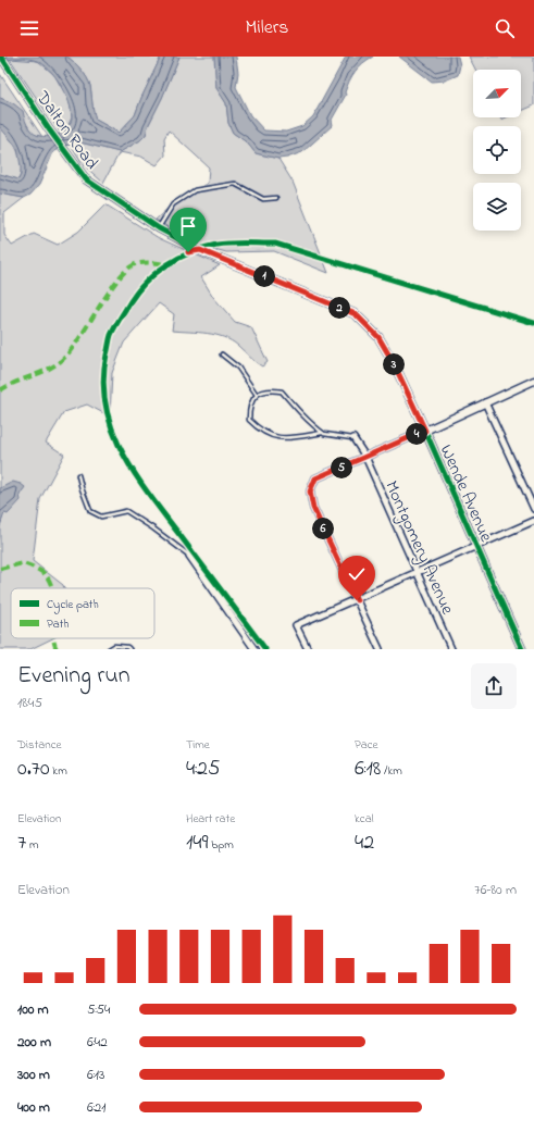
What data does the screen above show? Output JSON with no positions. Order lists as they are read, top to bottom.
{
  "streets": {
    "street": ["Dalton Road", "Wende Avenue", "Montgomery Avenue"]
  },
  "crossings": [
    ["Dalton Road", "Wende Avenue"]
  ],
  "legend": ["Cycle path", "Path"],
  "north": "top right",
  "page": {
    "header": "Milers",
    "pins": [
      "1",
      "2",
      "3",
      "4",
      "5",
      "6"
    ],
    "heading": ["Evening run", "18:45"],
    "stats": [
      ["Distance", "0.70 km"],
      ["Time", "4:25"],
      ["Pace", "6:18 /km"],
      ["Elevation", "7 m"],
      ["Heart rate", "149 bpm"],
      ["kcal", "42"]
    ],
    "chart": ["Elevation", "76–80 m"],
    "list": [
      {
        "name": "100 m",
        "note": "5:54"
      },
      {
        "name": "200 m",
        "note": "6:42"
      },
      {
        "name": "300 m",
        "note": "6:13"
      },
      {
        "name": "400 m",
        "note": "6:21"
      }
    ]
  }
}
